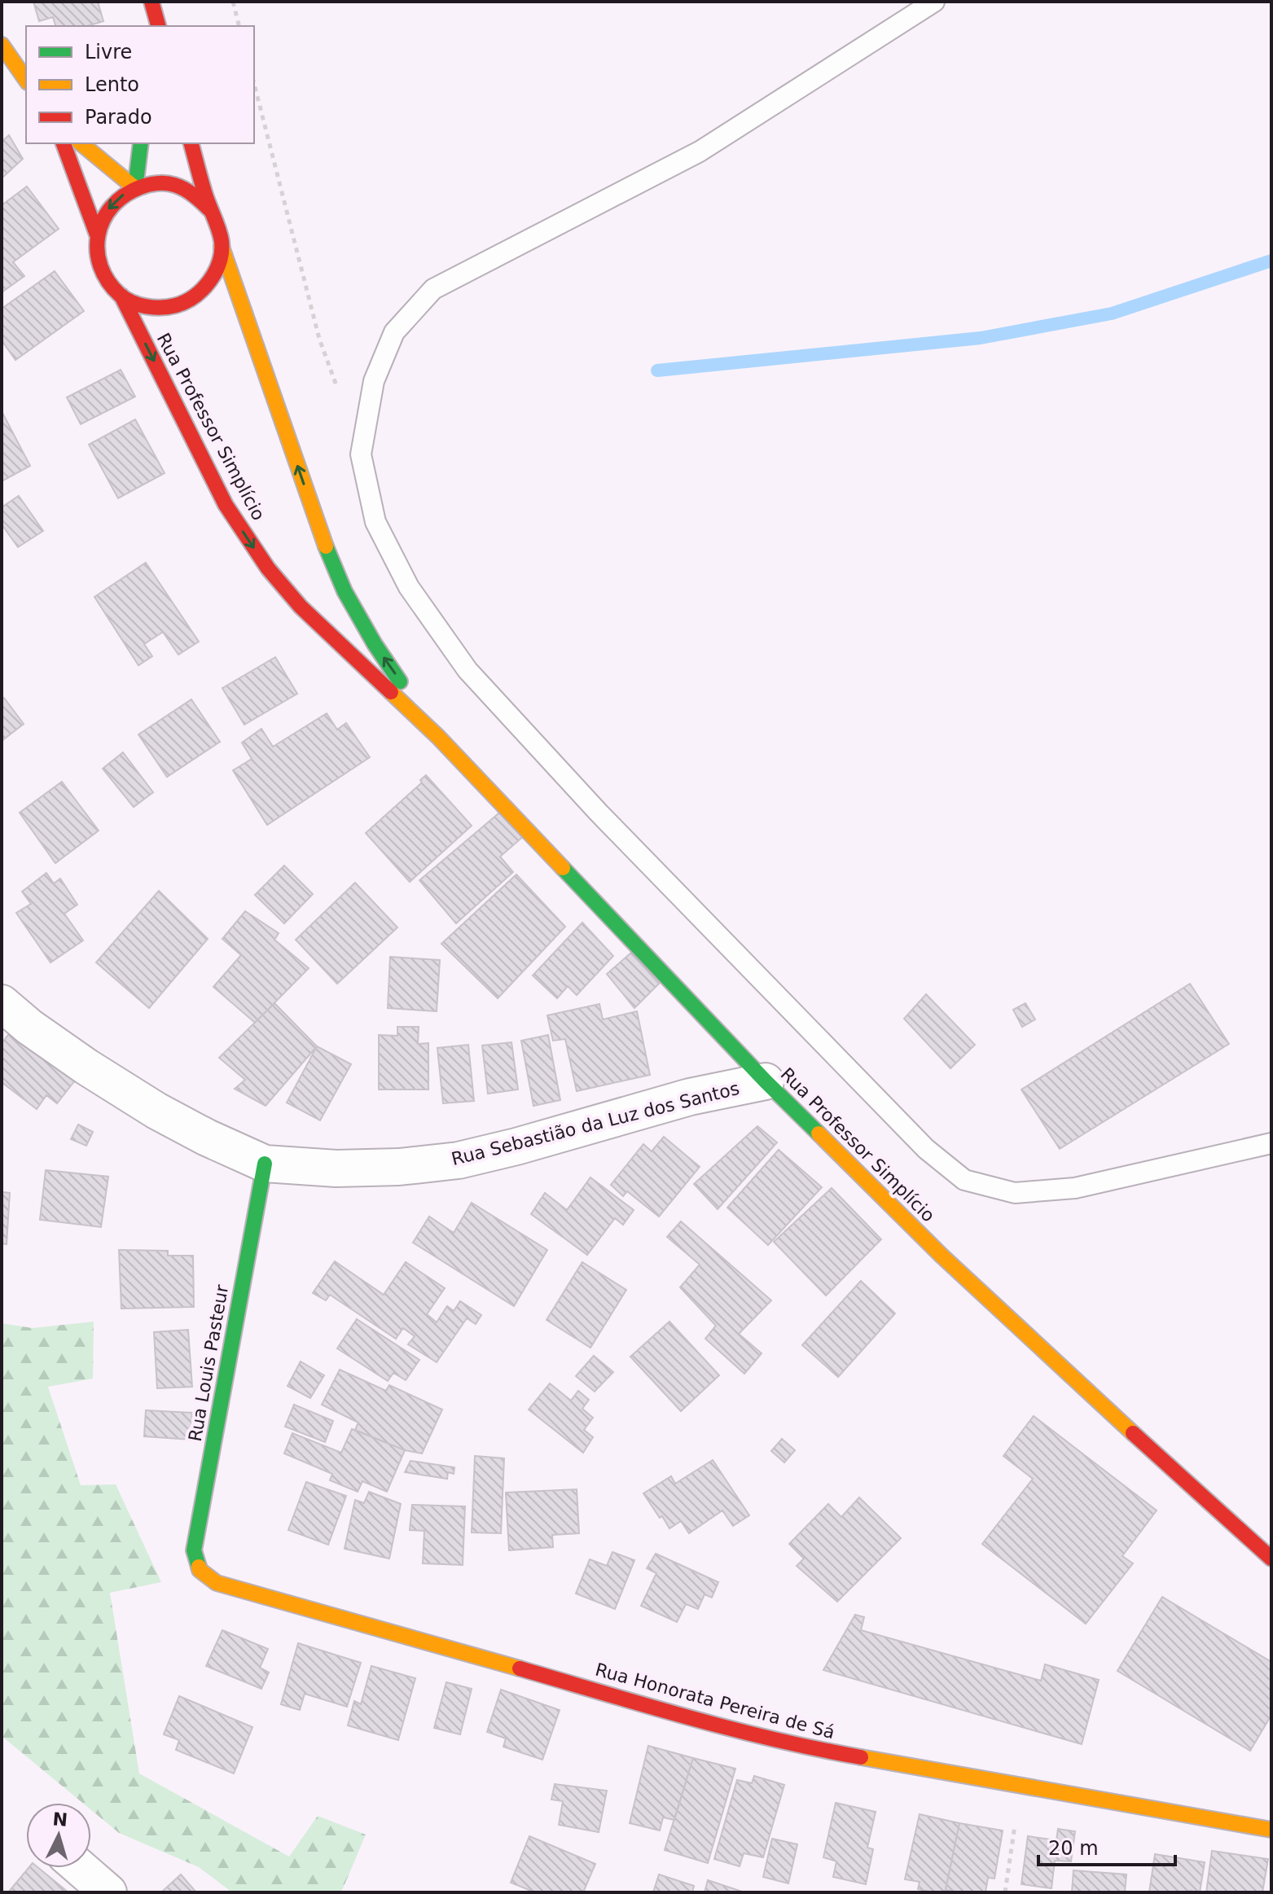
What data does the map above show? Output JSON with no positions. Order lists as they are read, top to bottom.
{
  "streets": {
    "street": [
      "Rua Professor Simplício",
      "Rua Sebastião da Luz dos Santos",
      "Rua Louis Pasteur",
      "Rua Honorata Pereira de Sá"
    ]
  },
  "crossings": [
    ["Rua Professor Simplício", "Rua Sebastião da Luz dos Santos"],
    ["Rua Sebastião da Luz dos Santos", "Rua Louis Pasteur"],
    ["Rua Louis Pasteur", "Rua Honorata Pereira de Sá"]
  ],
  "legend": ["Livre", "Lento", "Parado"],
  "scale_bar": "20 m",
  "north": "top"
}
